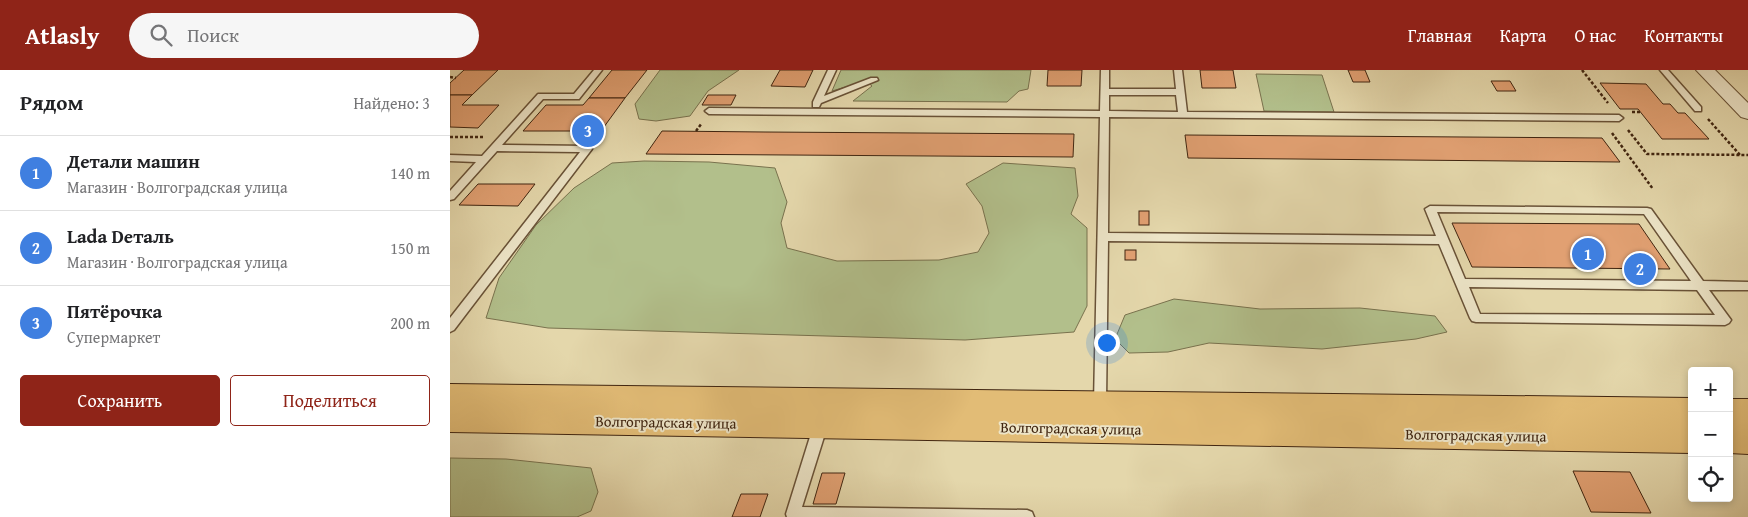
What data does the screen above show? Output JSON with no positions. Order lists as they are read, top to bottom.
{
  "streets": {
    "main road": ["Волгоградская улица"]
  },
  "page": {
    "header": "Atlasly",
    "search": "Поиск",
    "nav": [
      "Главная",
      "Карта",
      "О нас",
      "Контакты"
    ],
    "heading": ["Рядом", "Найдено: 3"],
    "pins": ["3", "1", "2"],
    "list": [
      {
        "mark": "1",
        "name": "Детали машин",
        "note": "Магазин · Волгоградская улица",
        "value": "140 m"
      },
      {
        "mark": "2",
        "name": "Lada Dеталь",
        "note": "Магазин · Волгоградская улица",
        "value": "150 m"
      },
      {
        "mark": "3",
        "name": "Пятёрочка",
        "note": "Супермаркет",
        "value": "200 m"
      }
    ],
    "buttons": ["Сохранить", "Поделиться"],
    "map_buttons": ["+", "−"]
  }
}
